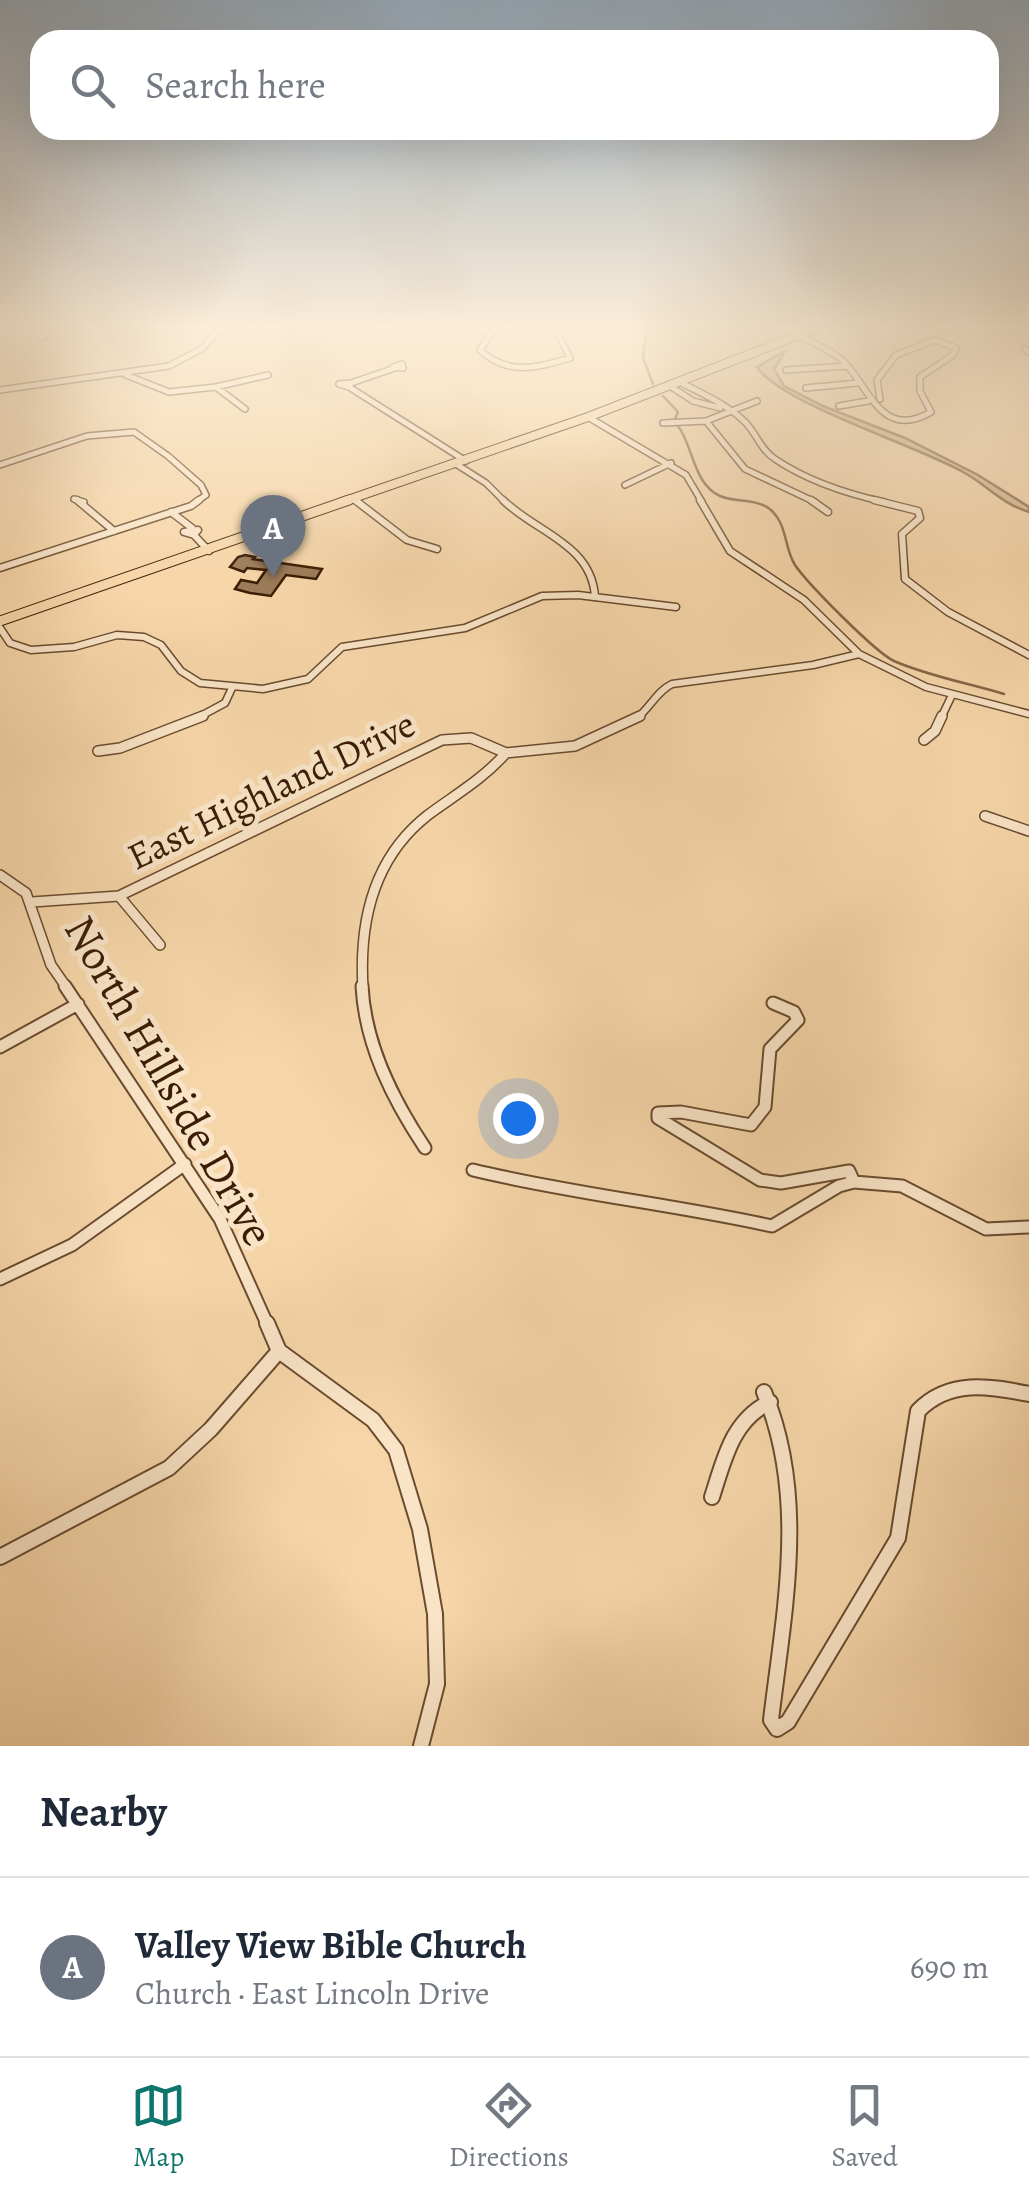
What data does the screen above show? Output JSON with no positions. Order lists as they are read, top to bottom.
{
  "streets": {
    "street": ["East Highland Drive", "North Hillside Drive"]
  },
  "page": {
    "search": "Search here",
    "pins": "A",
    "heading": "Nearby",
    "list": [
      {
        "mark": "A",
        "name": "Valley View Bible Church",
        "note": "Church · East Lincoln Drive",
        "value": "690 m"
      }
    ],
    "nav": ["Map", "Directions", "Saved"]
  }
}
